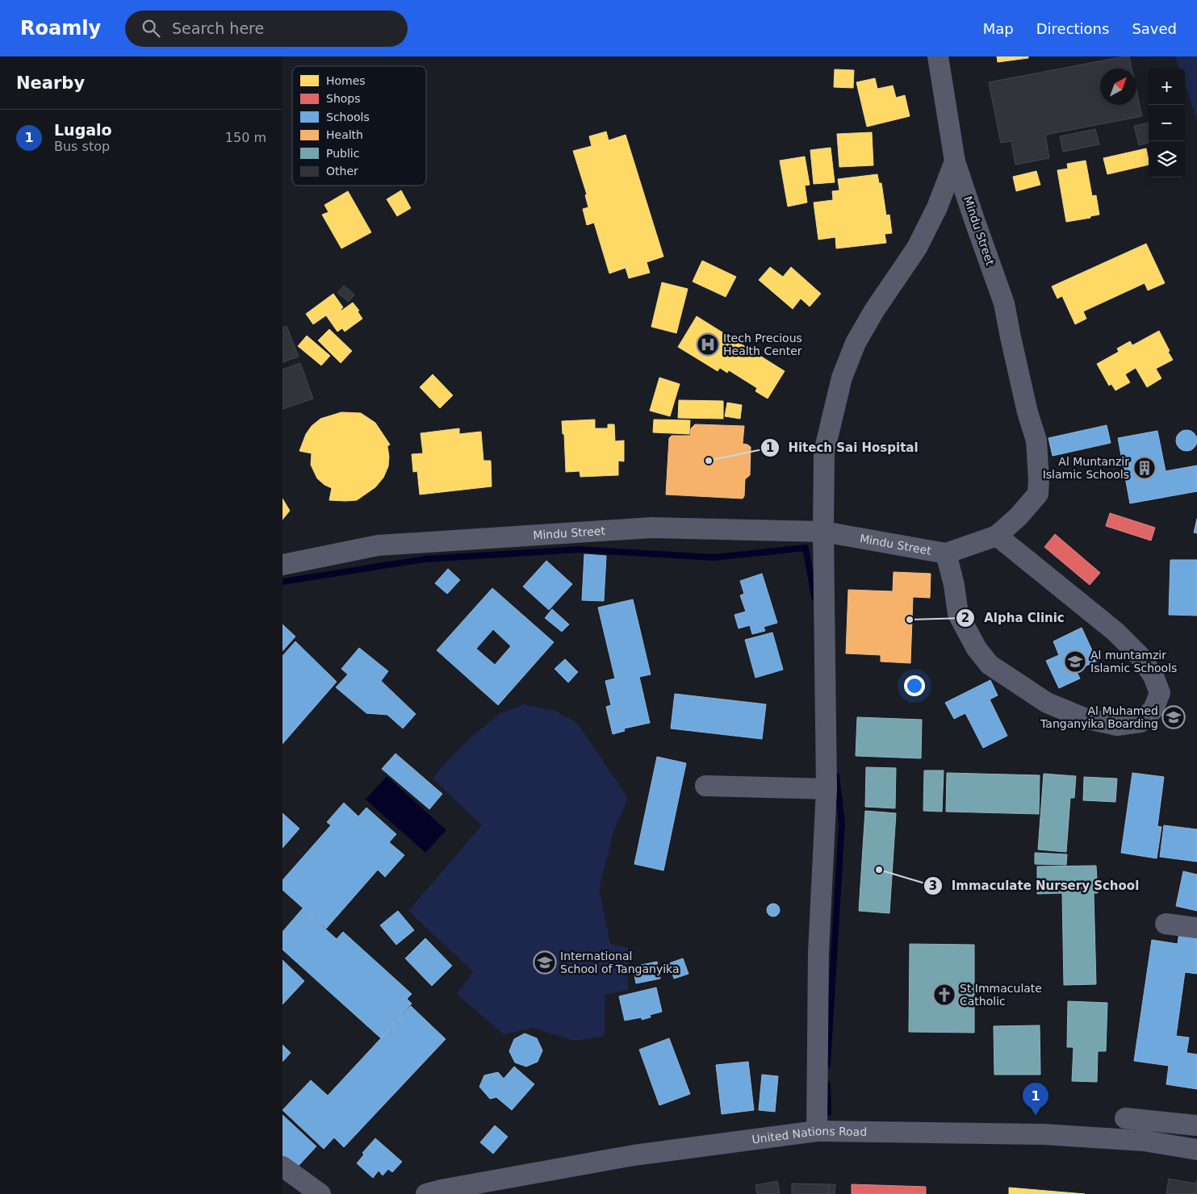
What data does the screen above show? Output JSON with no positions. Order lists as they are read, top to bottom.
{
  "streets": {
    "street": ["Mindu Street", "United Nations Road"]
  },
  "places": {
    "hospital": ["Itech Precious Health Center"],
    "other": ["Hitech Sai Hospital", "Alpha Clinic", "Immaculate Nursery School"],
    "building": ["Al Muntanzir Islamic Schools"],
    "school or university": ["Al muntamzir Islamic Schools", "Al Muhamed Tanganyika Boarding", "International School of Tanganyika"],
    "church": ["St Immaculate Catholic"]
  },
  "legend": [
    "Homes",
    "Shops",
    "Schools",
    "Health",
    "Public",
    "Other"
  ],
  "north": "top right",
  "page": {
    "header": "Roamly",
    "search": "Search here",
    "nav": ["Map", "Directions", "Saved"],
    "heading": "Nearby",
    "map_buttons": ["+", "−"],
    "list": [
      {
        "mark": "1",
        "name": "Lugalo",
        "note": "Bus stop",
        "value": "150 m"
      }
    ],
    "pins": "1"
  }
}
